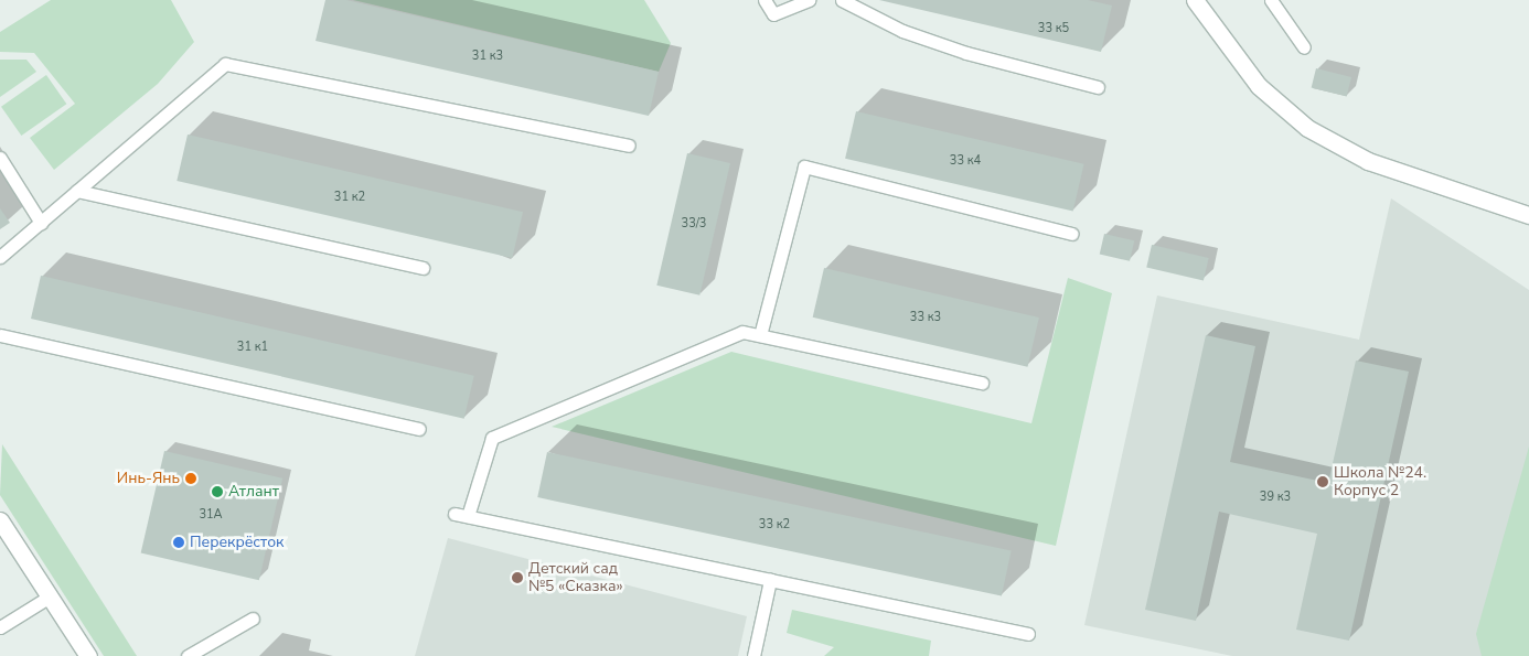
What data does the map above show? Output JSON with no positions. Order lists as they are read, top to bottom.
{
  "places": [
    "Инь-Янь",
    "Школа №24. Корпус 2",
    "Атлант",
    "Перекрёсток",
    "Детский сад №5 «Сказка»"
  ],
  "house_numbers": [
    "33 к5",
    "31 к3",
    "33 к4",
    "31 к2",
    "33/3",
    "33 к3",
    "31 к1",
    "39 к3",
    "31А",
    "33 к2"
  ]
}
